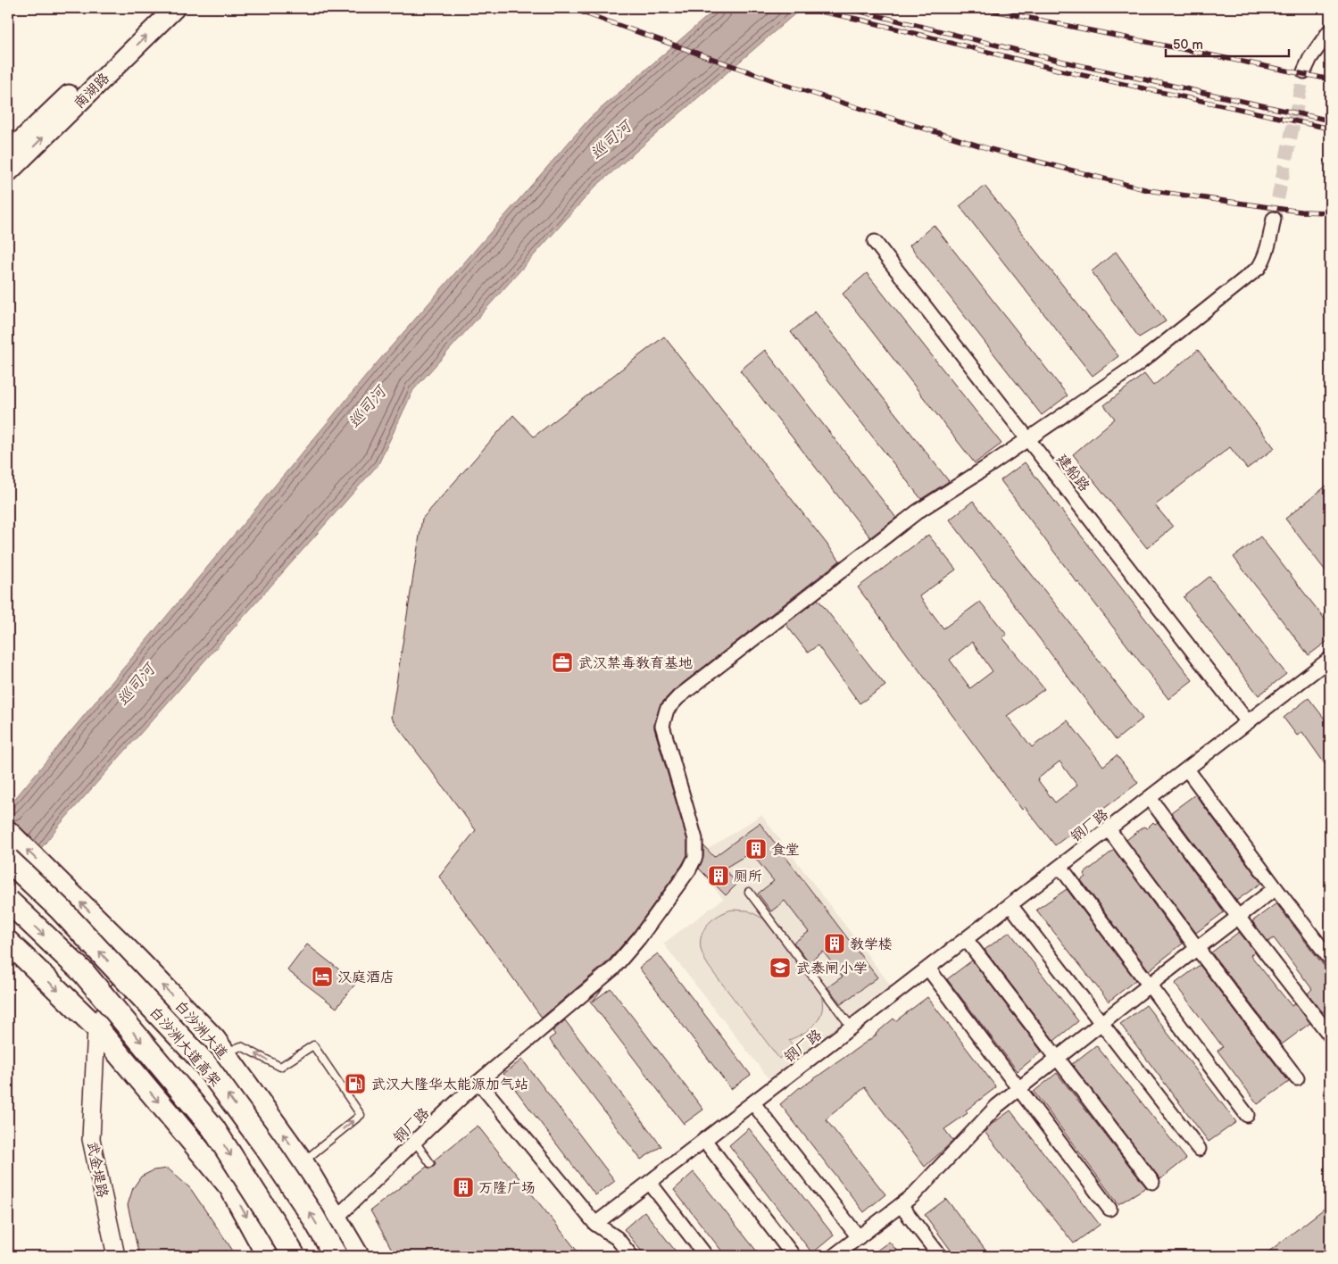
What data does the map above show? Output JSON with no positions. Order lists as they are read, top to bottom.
{
  "streets": {
    "highway": ["白沙洲大道高架"],
    "main road": ["南湖路", "白沙洲大道"],
    "street": ["建船路", "钢厂路", "武金堤路"]
  },
  "crossings": [
    ["建船路", "钢厂路"],
    ["钢厂路", "白沙洲大道"]
  ],
  "water": ["巡司河"],
  "places": {
    "office": ["武汉禁毒教育基地"],
    "building": [
      "食堂",
      "厕所",
      "教学楼",
      "万隆广场"
    ],
    "school or university": ["武泰闸小学"],
    "hotel": ["汉庭酒店"],
    "fuel station": ["武汉大隆华太能源加气站"]
  },
  "scale_bar": "50 m"
}
